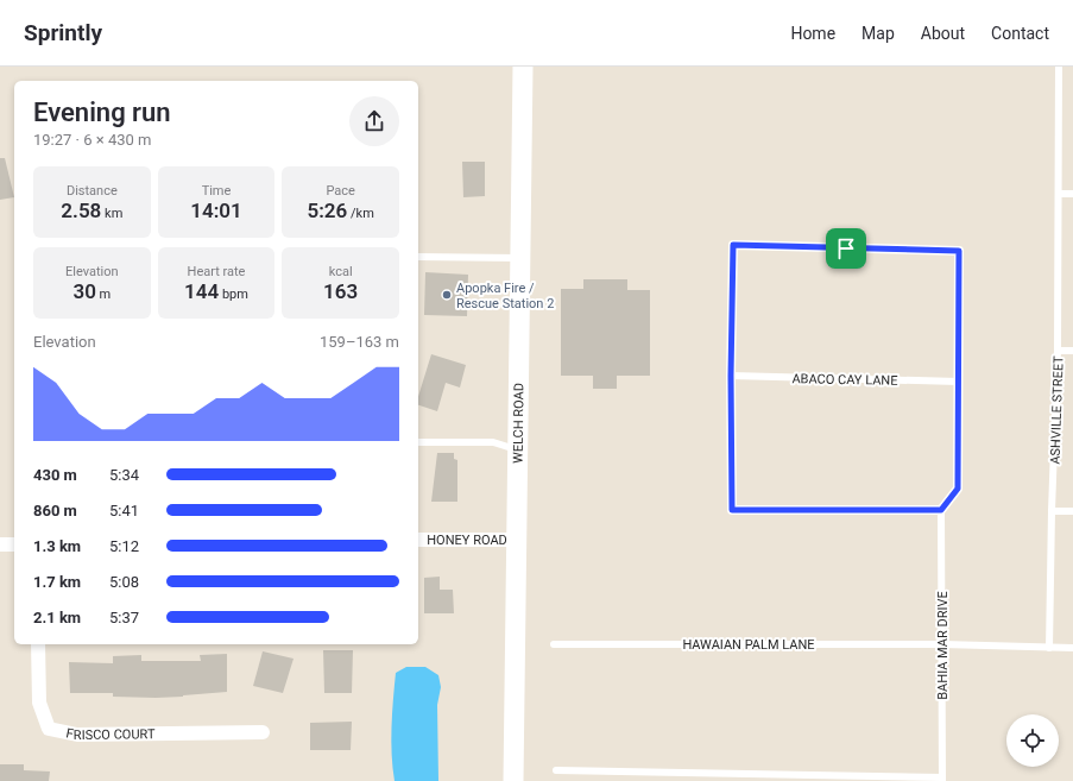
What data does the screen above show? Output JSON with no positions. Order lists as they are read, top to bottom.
{
  "streets": {
    "street": ["WELCH ROAD", "HONEY ROAD", "FRISCO COURT"],
    "lane": [
      "ABACO CAY LANE",
      "ASHVILLE STREET",
      "HAWAIAN PALM LANE",
      "BAHIA MAR DRIVE"
    ]
  },
  "crossings": [
    ["WELCH ROAD", "HONEY ROAD"],
    ["HAWAIAN PALM LANE", "BAHIA MAR DRIVE"]
  ],
  "places": ["Apopka Fire / Rescue Station 2"],
  "page": {
    "header": "Sprintly",
    "nav": [
      "Home",
      "Map",
      "About",
      "Contact"
    ],
    "heading": ["Evening run", "19:27 · 6 × 430 m"],
    "stats": [
      ["Distance", "2.58 km"],
      ["Time", "14:01"],
      ["Pace", "5:26 /km"],
      ["Elevation", "30 m"],
      ["Heart rate", "144 bpm"],
      ["kcal", "163"]
    ],
    "chart": ["Elevation", "159–163 m"],
    "list": [
      {
        "name": "430 m",
        "note": "5:34"
      },
      {
        "name": "860 m",
        "note": "5:41"
      },
      {
        "name": "1.3 km",
        "note": "5:12"
      },
      {
        "name": "1.7 km",
        "note": "5:08"
      },
      {
        "name": "2.1 km",
        "note": "5:37"
      }
    ]
  }
}
